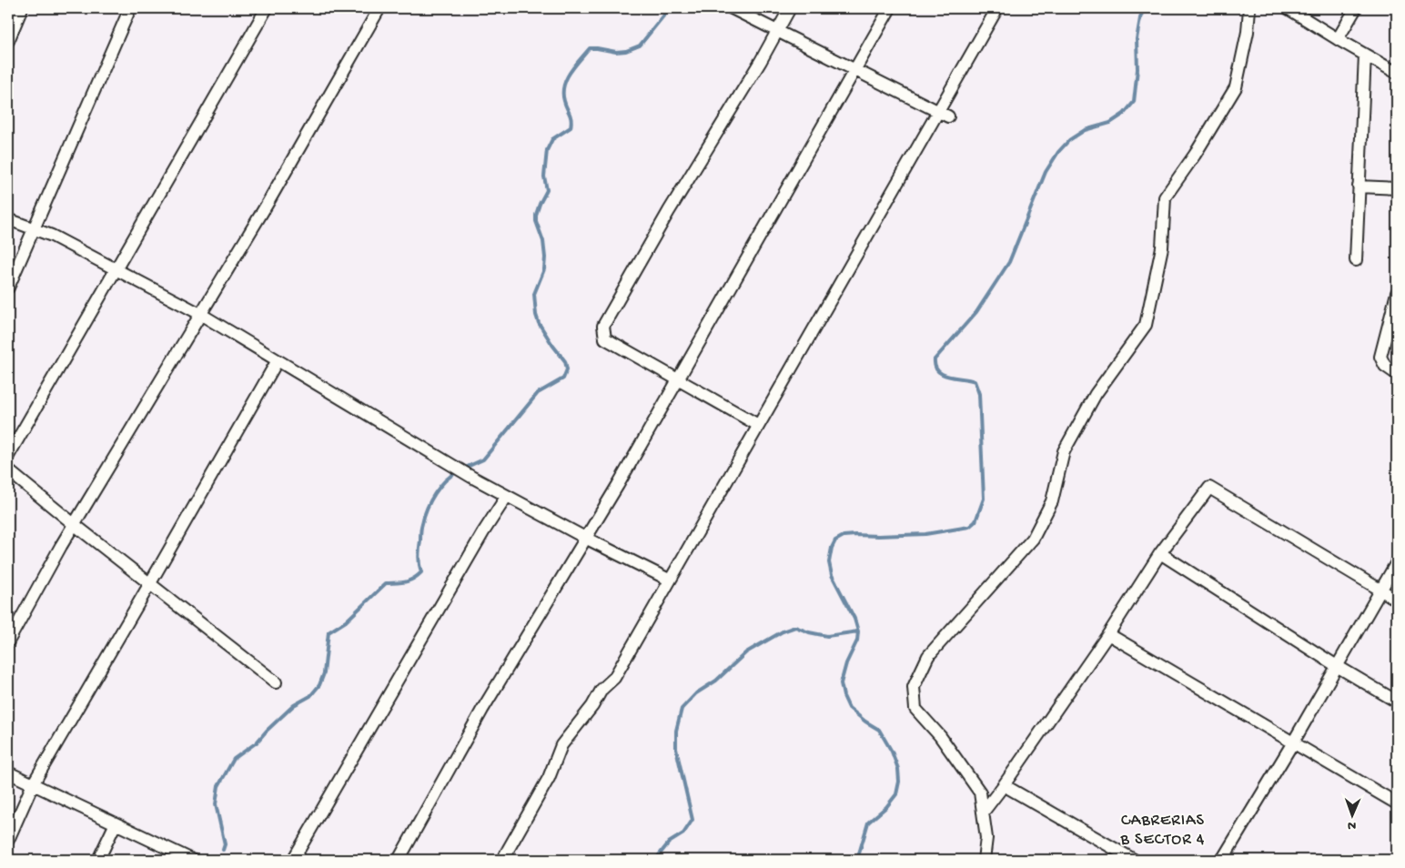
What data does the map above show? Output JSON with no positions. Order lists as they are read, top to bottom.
{
  "districts": ["CABRERIAS B SECTOR 4"],
  "north": "bottom"
}
